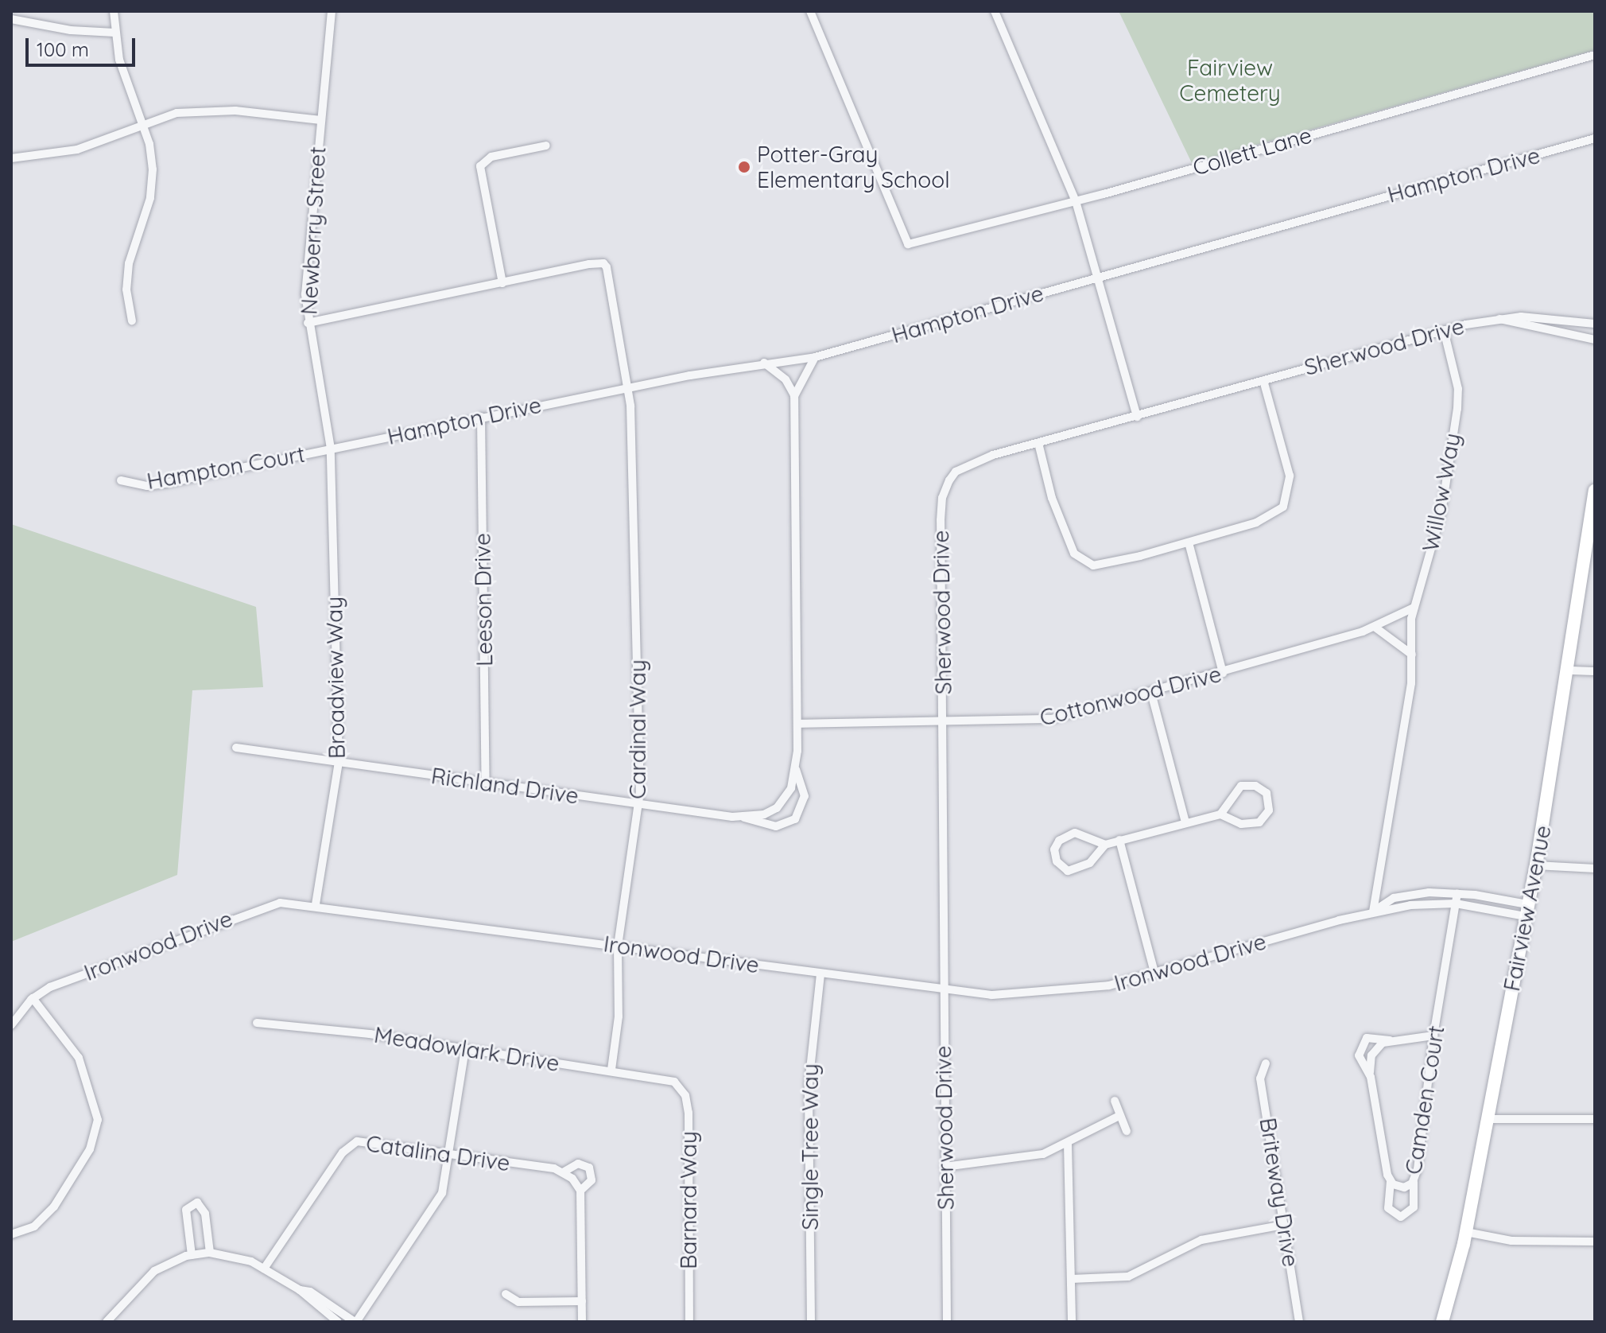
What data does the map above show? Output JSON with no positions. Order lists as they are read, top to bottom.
{
  "streets": {
    "main road": ["Fairview Avenue"],
    "street": [
      "Collett Lane",
      "Hampton Drive",
      "Newberry Street",
      "Sherwood Drive",
      "Hampton Court",
      "Willow Way",
      "Leeson Drive",
      "Broadview Way",
      "Cottonwood Drive",
      "Cardinal Way",
      "Richland Drive",
      "Ironwood Drive",
      "Meadowlark Drive",
      "Camden Court",
      "Single Tree Way",
      "Catalina Drive",
      "Briteway Drive",
      "Barnard Way"
    ]
  },
  "crossings": [
    ["Hampton Drive", "Newberry Street"],
    ["Hampton Drive", "Hampton Court"],
    ["Hampton Drive", "Leeson Drive"],
    ["Hampton Drive", "Broadview Way"],
    ["Hampton Drive", "Cardinal Way"],
    ["Newberry Street", "Hampton Court"],
    ["Newberry Street", "Broadview Way"],
    ["Sherwood Drive", "Willow Way"],
    ["Sherwood Drive", "Cottonwood Drive"],
    ["Sherwood Drive", "Ironwood Drive"],
    ["Hampton Court", "Broadview Way"],
    ["Willow Way", "Cottonwood Drive"],
    ["Willow Way", "Ironwood Drive"],
    ["Leeson Drive", "Richland Drive"],
    ["Broadview Way", "Richland Drive"],
    ["Broadview Way", "Ironwood Drive"],
    ["Cardinal Way", "Richland Drive"],
    ["Cardinal Way", "Ironwood Drive"],
    ["Cardinal Way", "Meadowlark Drive"],
    ["Fairview Avenue", "Ironwood Drive"],
    ["Ironwood Drive", "Camden Court"],
    ["Ironwood Drive", "Single Tree Way"],
    ["Meadowlark Drive", "Barnard Way"]
  ],
  "parks": ["Fairview Cemetery"],
  "places": ["Potter-Gray Elementary School"],
  "scale_bar": "100 m"
}
